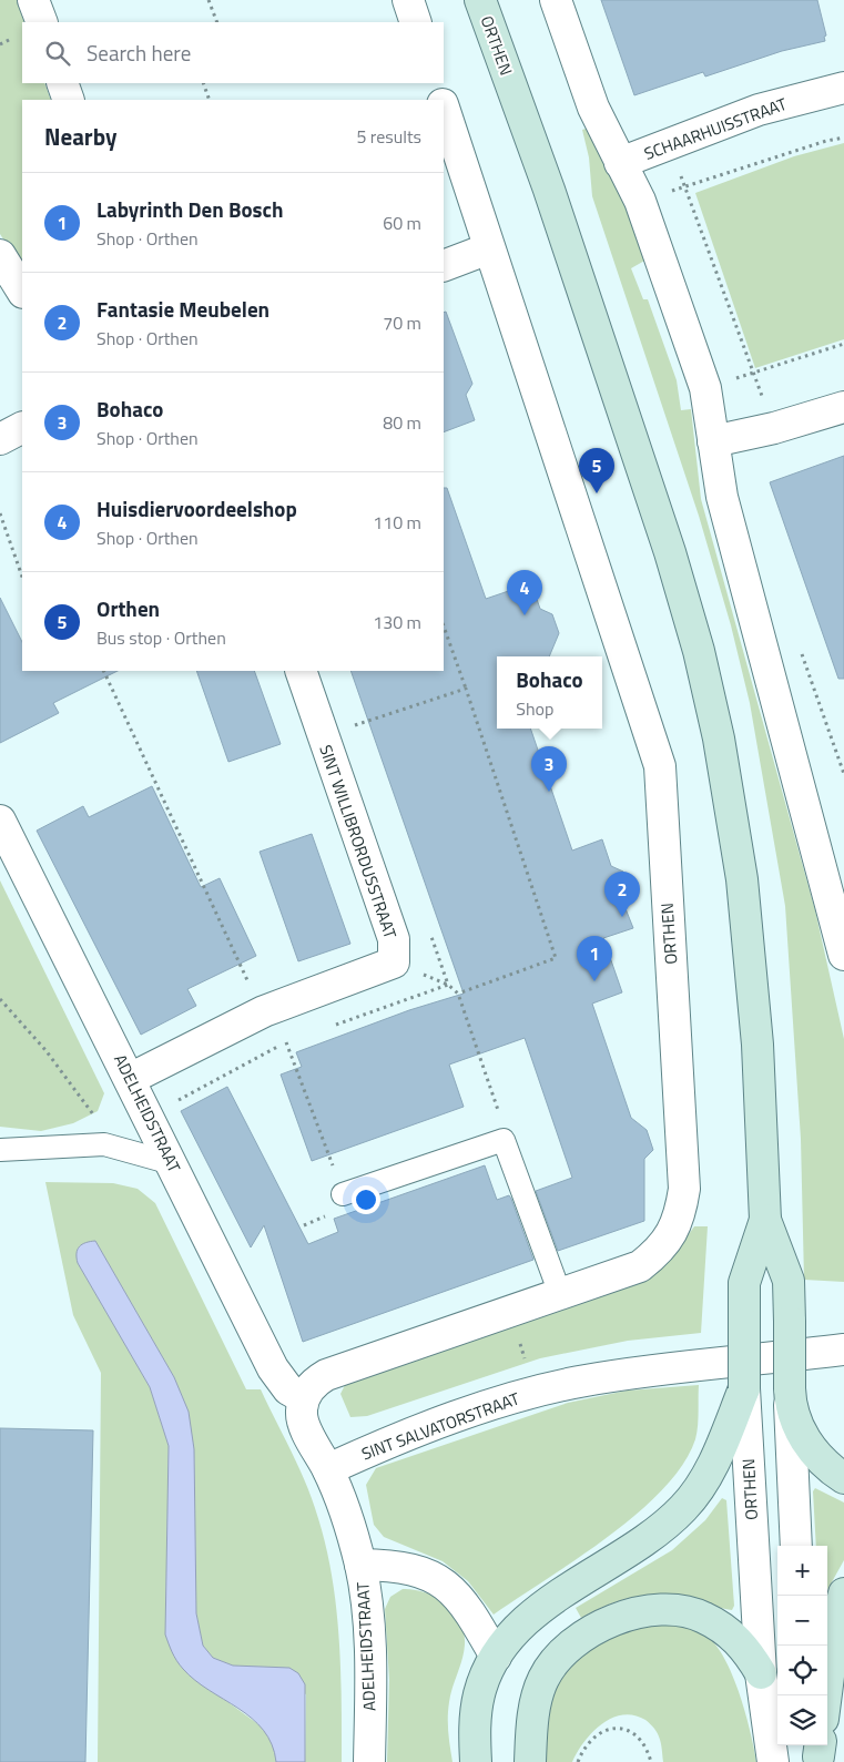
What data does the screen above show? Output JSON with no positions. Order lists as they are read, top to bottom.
{
  "streets": {
    "main road": ["ORTHEN"],
    "street": [
      "SCHAARHUISSTRAAT",
      "SINT WILLIBRORDUSSTRAAT",
      "ADELHEIDSTRAAT",
      "SINT SALVATORSTRAAT"
    ]
  },
  "crossings": [
    ["SINT WILLIBRORDUSSTRAAT", "ADELHEIDSTRAAT"],
    ["ADELHEIDSTRAAT", "SINT SALVATORSTRAAT"]
  ],
  "page": {
    "search": "Search here",
    "heading": ["Nearby", "5 results"],
    "list": [
      {
        "mark": "1",
        "name": "Labyrinth Den Bosch",
        "note": "Shop · Orthen",
        "value": "60 m"
      },
      {
        "mark": "2",
        "name": "Fantasie Meubelen",
        "note": "Shop · Orthen",
        "value": "70 m"
      },
      {
        "mark": "3",
        "name": "Bohaco",
        "note": "Shop · Orthen",
        "value": "80 m"
      },
      {
        "mark": "4",
        "name": "Huisdiervoordeelshop",
        "note": "Shop · Orthen",
        "value": "110 m"
      },
      {
        "mark": "5",
        "name": "Orthen",
        "note": "Bus stop · Orthen",
        "value": "130 m"
      }
    ],
    "pins": [
      "5",
      "4",
      "3",
      "2",
      "1"
    ],
    "popup": ["Bohaco", "Shop"],
    "map_buttons": ["+", "−"]
  }
}
